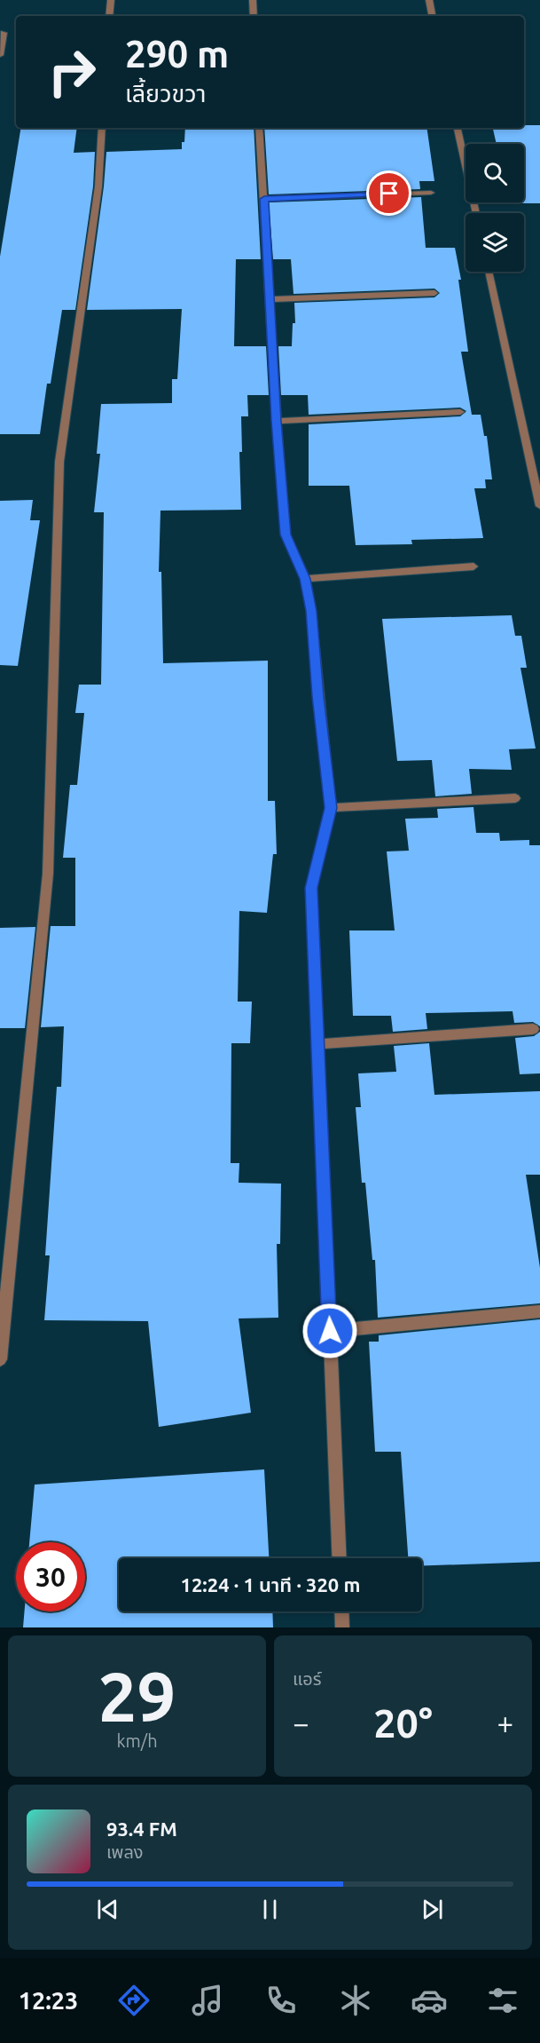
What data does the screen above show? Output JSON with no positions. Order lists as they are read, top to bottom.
{
  "page": {
    "turn": ["290 m", "เลี้ยวขวา"],
    "limit": "30",
    "trip": "12:24 · 1 นาที · 320 m",
    "tile": [
      ["29", "km/h"],
      "แอร์"
    ],
    "heat": ["−", "20°", "+"],
    "song": ["93.4 FM", "เพลง"],
    "tabs": "12:23"
  }
}
